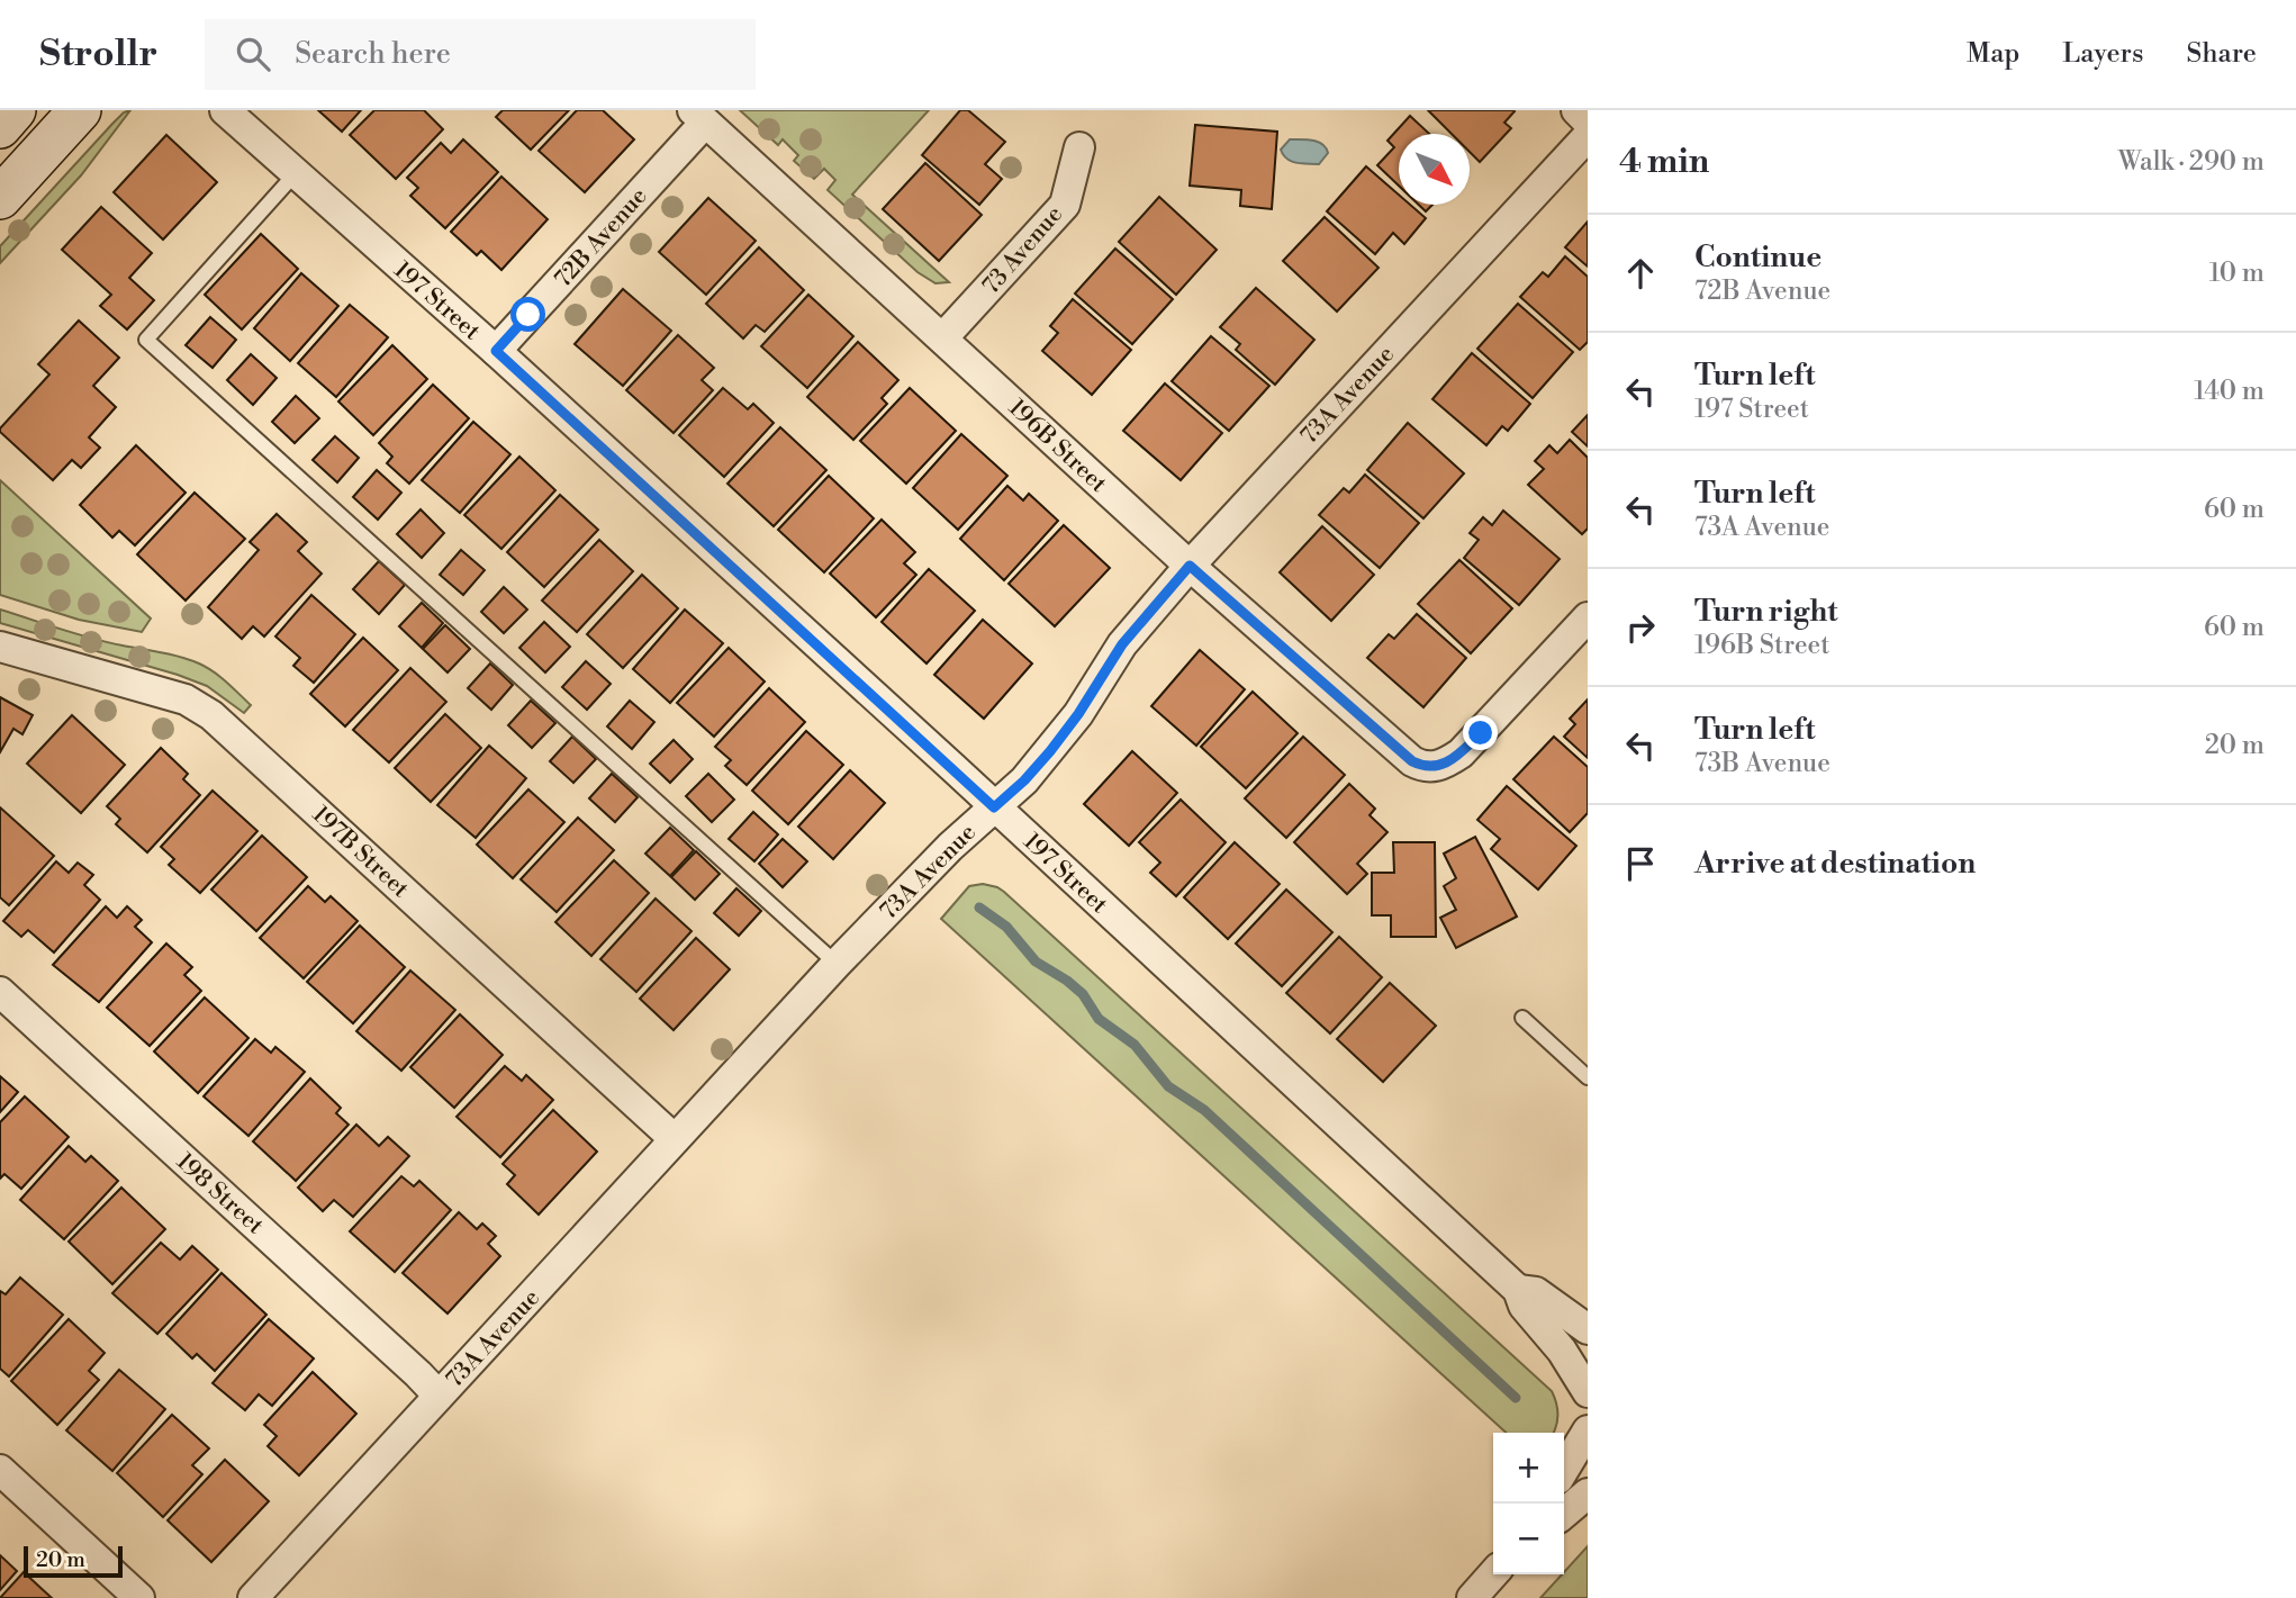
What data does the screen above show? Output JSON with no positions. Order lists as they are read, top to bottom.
{
  "streets": {
    "street": [
      "72B Avenue",
      "73 Avenue",
      "197 Street",
      "73A Avenue",
      "196B Street",
      "197B Street",
      "198 Street"
    ]
  },
  "crossings": [
    ["72B Avenue", "197 Street"],
    ["72B Avenue", "196B Street"],
    ["73 Avenue", "196B Street"],
    ["197 Street", "73A Avenue"],
    ["73A Avenue", "196B Street"],
    ["73A Avenue", "197B Street"],
    ["73A Avenue", "198 Street"]
  ],
  "scale_bar": "20 m",
  "north": "bottom right",
  "page": {
    "header": "Strollr",
    "search": "Search here",
    "nav": ["Map", "Layers", "Share"],
    "heading": ["4 min", "Walk · 290 m"],
    "list": [
      ["Continue", "72B Avenue", "10 m"],
      ["Turn left", "197 Street", "140 m"],
      ["Turn left", "73A Avenue", "60 m"],
      ["Turn right", "196B Street", "60 m"],
      ["Turn left", "73B Avenue", "20 m"],
      "Arrive at destination"
    ],
    "map_buttons": ["+", "−"],
    "scale": "20 m"
  }
}
